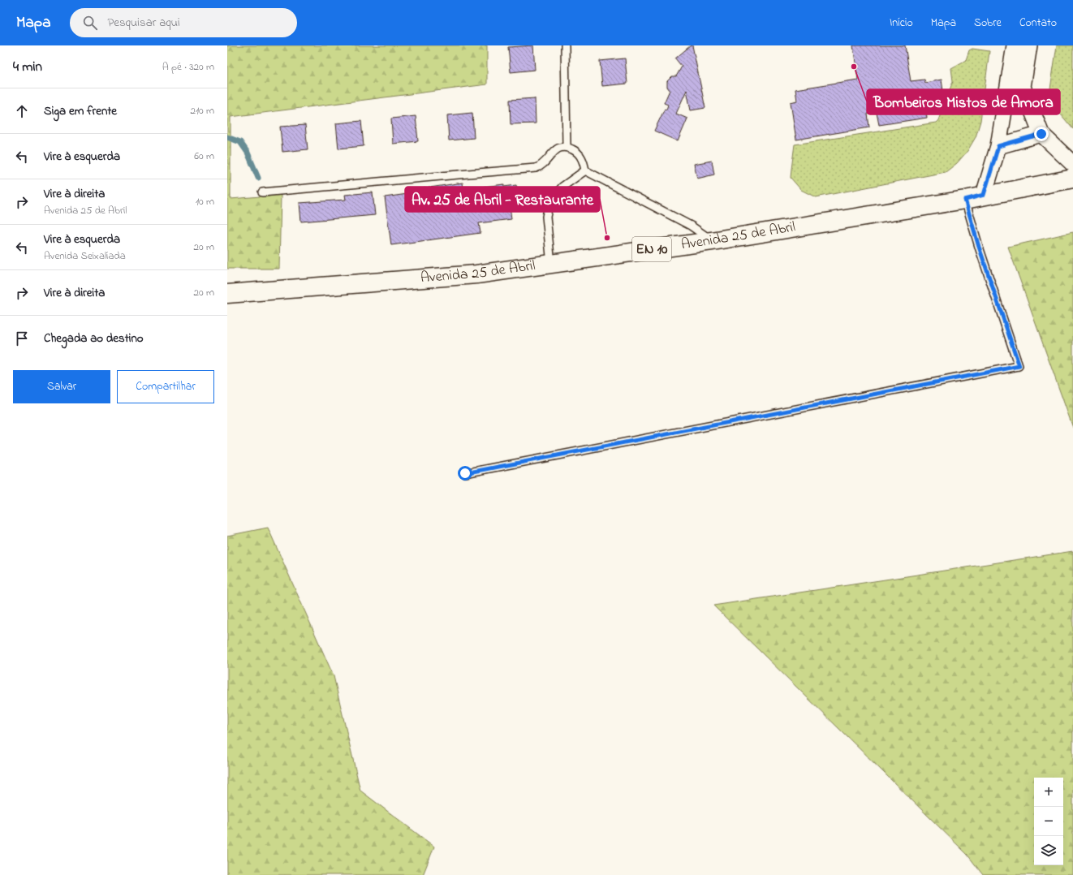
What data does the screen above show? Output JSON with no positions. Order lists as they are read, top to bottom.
{
  "streets": {
    "main road": ["Avenida 25 de Abril", "EN 10"]
  },
  "places": ["Bombeiros Mistos de Amora", "Av. 25 de Abril - Restaurante"],
  "page": {
    "header": "Mapa",
    "search": "Pesquisar aqui",
    "nav": [
      "Início",
      "Mapa",
      "Sobre",
      "Contato"
    ],
    "heading": ["4 min", "A pé · 320 m"],
    "list": [
      ["Siga em frente", "210 m"],
      ["Vire à esquerda", "60 m"],
      ["Vire à direita", "Avenida 25 de Abril", "10 m"],
      ["Vire à esquerda", "Avenida Seixalíada", "20 m"],
      ["Vire à direita", "20 m"],
      "Chegada ao destino"
    ],
    "buttons": ["Salvar", "Compartilhar"],
    "map_buttons": ["+", "−"]
  }
}
